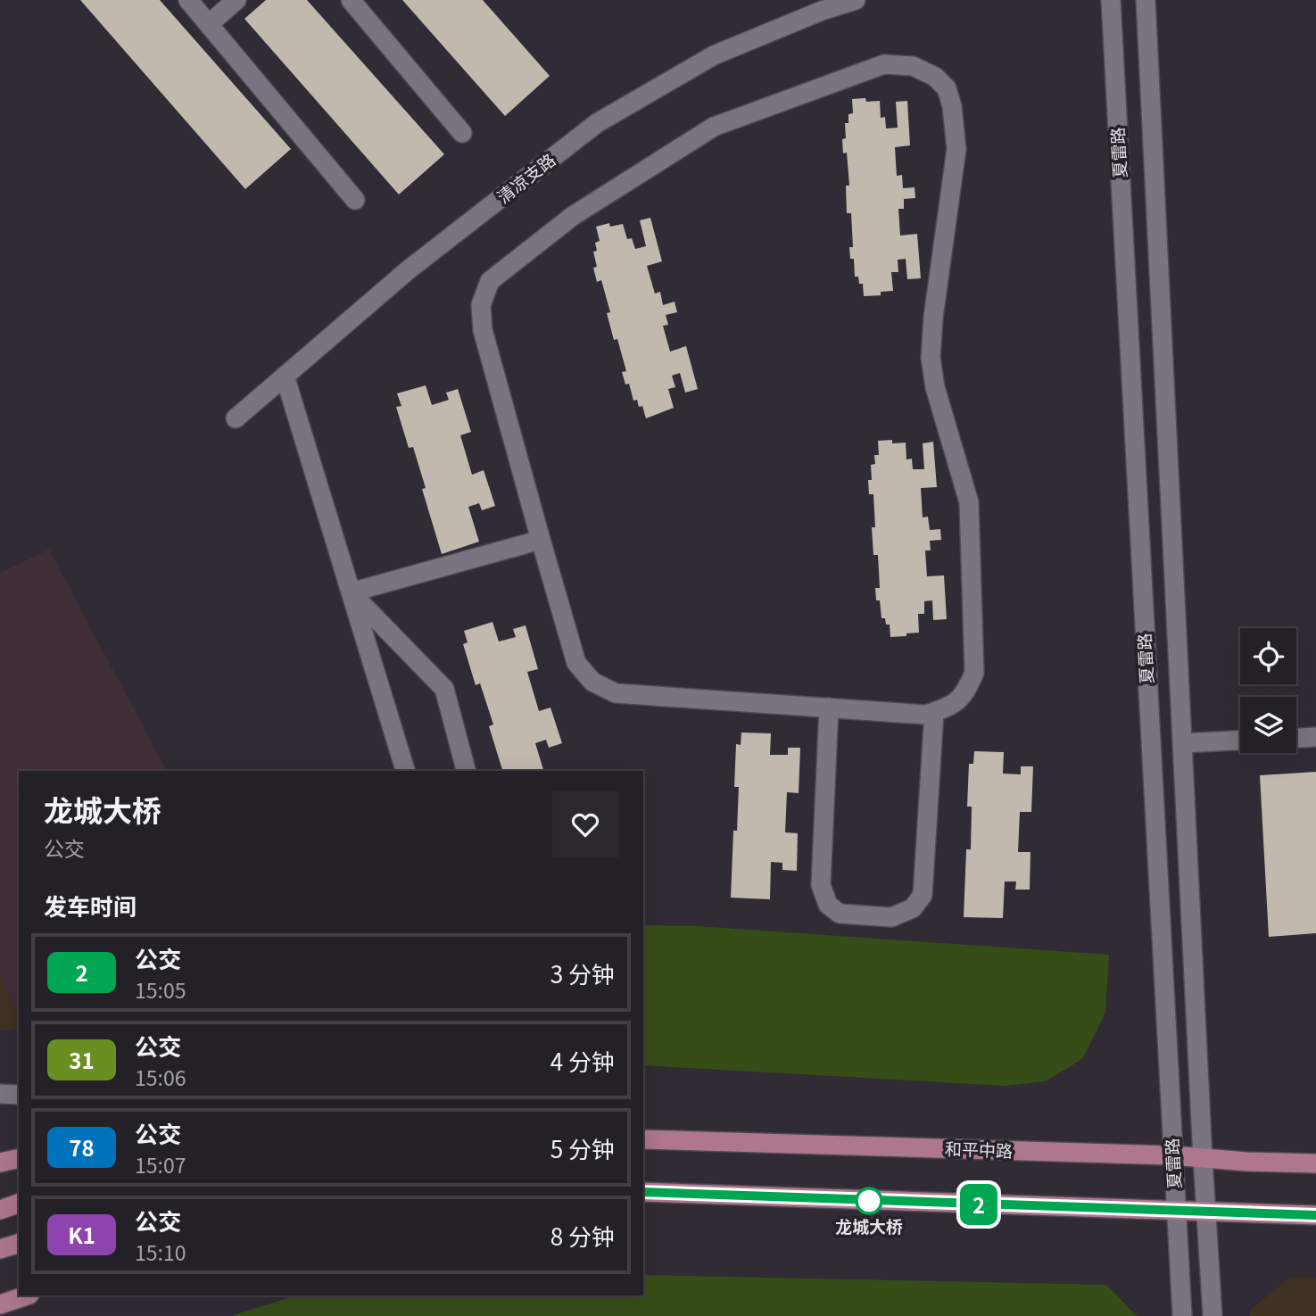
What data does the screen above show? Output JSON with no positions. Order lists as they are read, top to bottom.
{
  "streets": {
    "main road": ["和平中路"],
    "street": ["夏雷路", "清凉支路"]
  },
  "crossings": [
    ["夏雷路", "和平中路"]
  ],
  "places": ["龙城大桥"],
  "lines": ["bus line 2"],
  "page": {
    "on_map": "2",
    "heading": [
      ["龙城大桥", "公交"],
      "发车时间"
    ],
    "list": [
      {
        "mark": "2",
        "name": "公交",
        "note": "15:05",
        "value": "3 分钟"
      },
      {
        "mark": "31",
        "name": "公交",
        "note": "15:06",
        "value": "4 分钟"
      },
      {
        "mark": "78",
        "name": "公交",
        "note": "15:07",
        "value": "5 分钟"
      },
      {
        "mark": "K1",
        "name": "公交",
        "note": "15:10",
        "value": "8 分钟"
      }
    ]
  }
}
